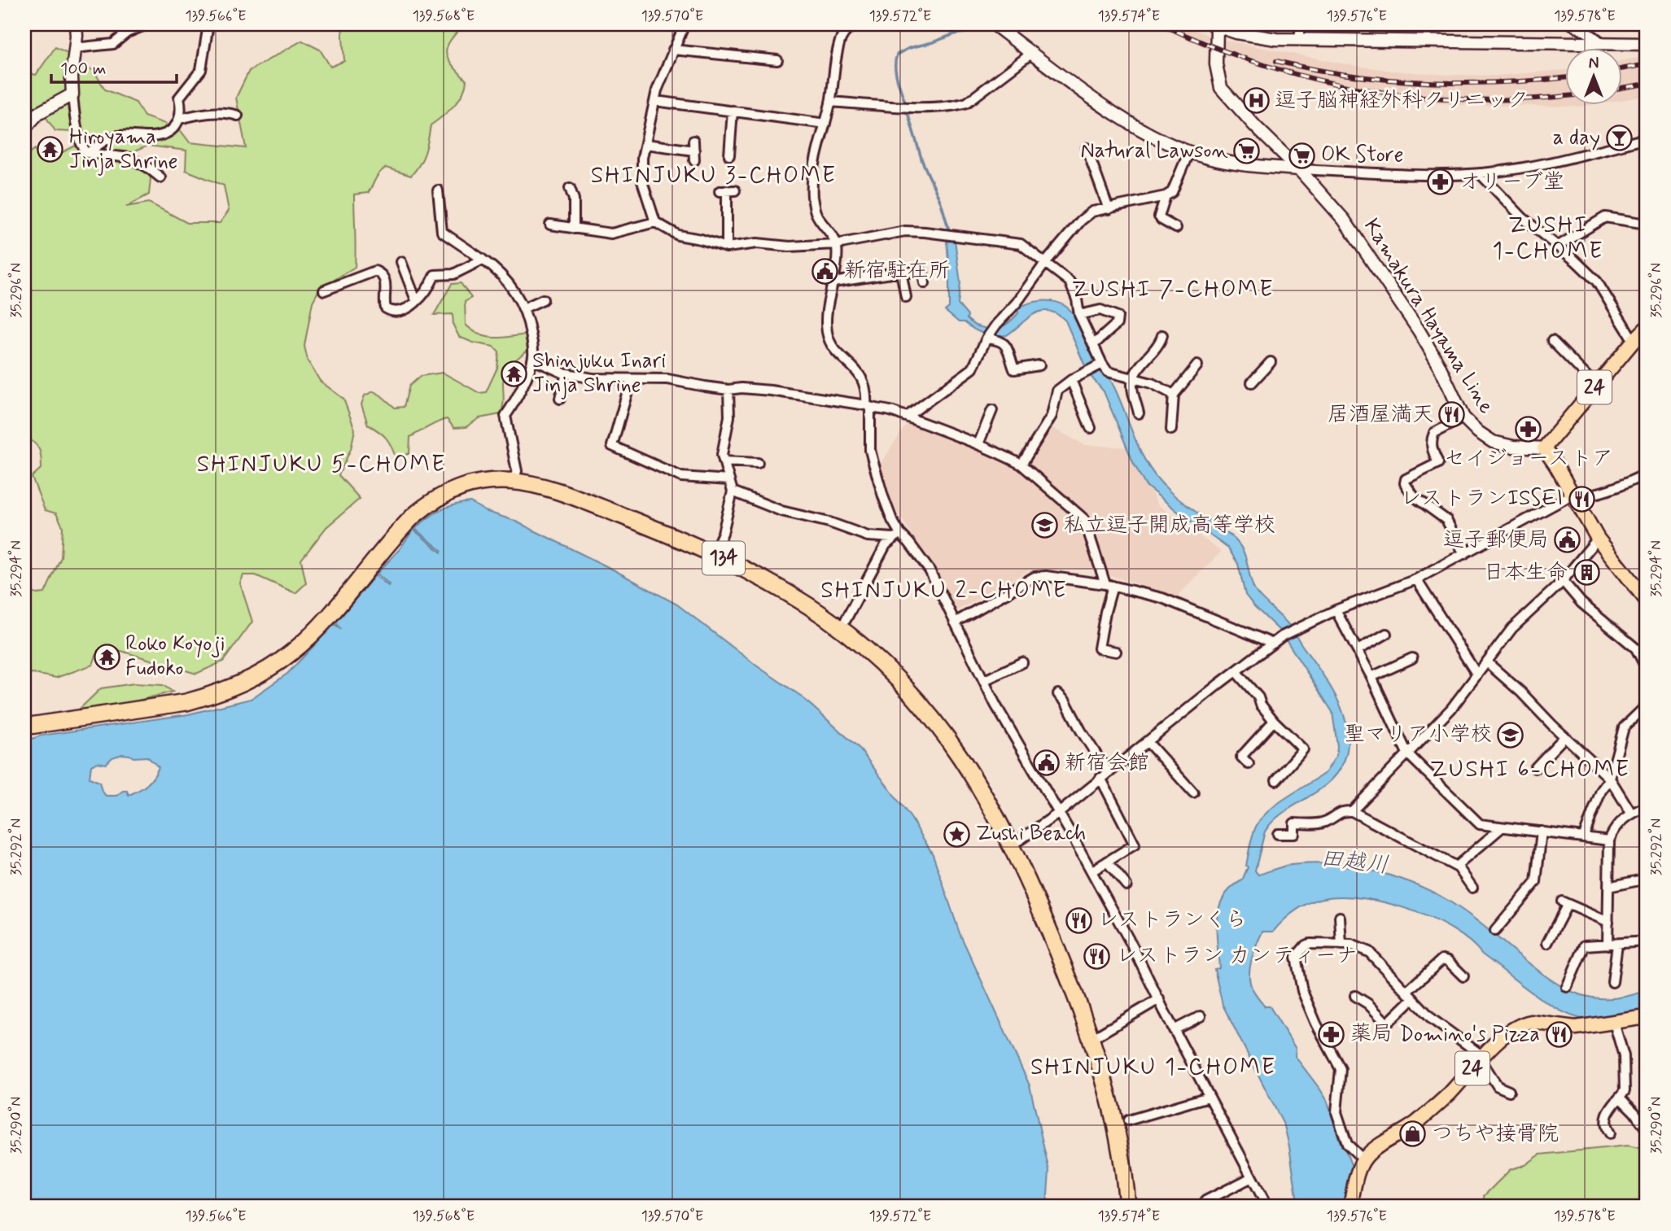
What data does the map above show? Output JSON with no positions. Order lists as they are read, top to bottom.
{
  "streets": {
    "highway": ["134"],
    "main road": ["Kamakura Hayama Line", "24"]
  },
  "crossings": [
    ["Kamakura Hayama Line", "24"]
  ],
  "districts": [
    "SHINJUKU 3-CHOME",
    "ZUSHI 1-CHOME",
    "ZUSHI 7-CHOME",
    "SHINJUKU 5-CHOME",
    "SHINJUKU 2-CHOME",
    "ZUSHI 6-CHOME",
    "SHINJUKU 1-CHOME"
  ],
  "water": ["田越川"],
  "places": {
    "hospital": ["逗子脳神経外科クリニック"],
    "bar": ["a day"],
    "temple": ["Hiroyama Jinja Shrine", "Shinjuku Inari Jinja Shrine", "Roko Koyoji Fudoko"],
    "supermarket": ["Natural Lawson", "OK Store"],
    "pharmacy": ["オリーブ堂", "セイジョーストア", "薬局"],
    "public building": ["新宿駐在所", "逗子郵便局", "新宿会館"],
    "restaurant": [
      "居酒屋満天",
      "レストランISSEI",
      "レストランくら",
      "レストラン カンティーナ",
      "Domino's Pizza"
    ],
    "school or university": ["私立逗子開成高等学校", "聖マリア小学校"],
    "building": ["日本生命"],
    "place": ["Zushi Beach"],
    "shop": ["つちや接骨院"]
  },
  "scale_bar": "100 m",
  "north": "top",
  "coordinates": [
    "139.566°E",
    "139.568°E",
    "139.570°E",
    "139.572°E",
    "139.574°E",
    "139.576°E",
    "139.578°E",
    "35.296°N",
    "35.294°N",
    "35.292°N",
    "35.290°N"
  ]
}
